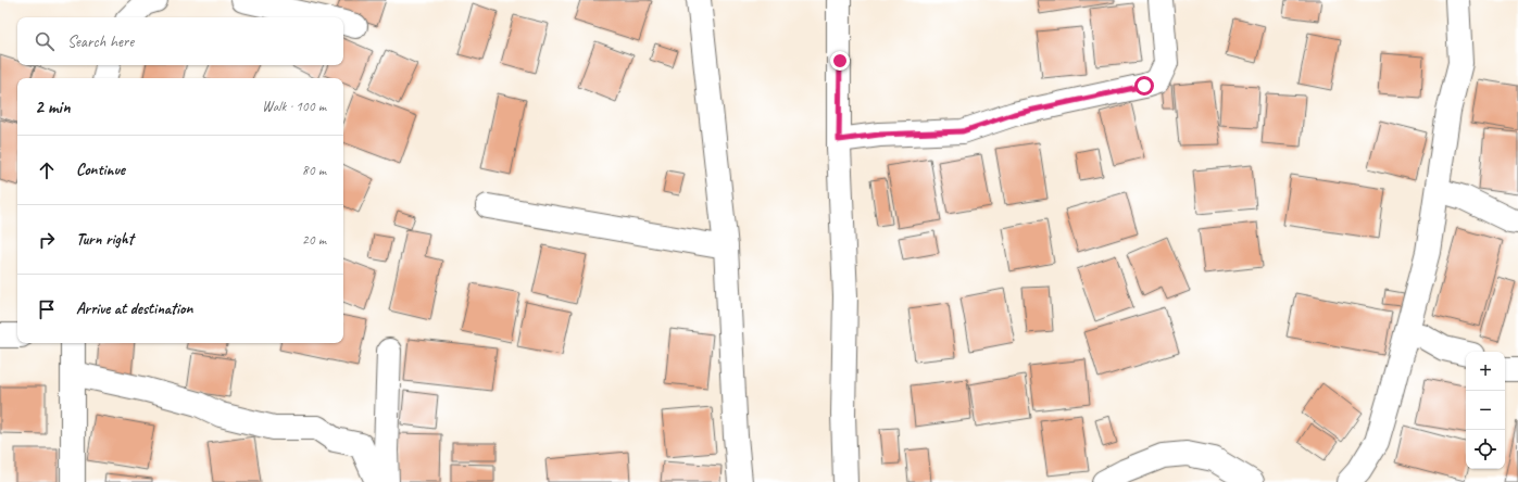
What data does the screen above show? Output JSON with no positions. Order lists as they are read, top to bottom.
{
  "page": {
    "search": "Search here",
    "heading": ["2 min", "Walk · 100 m"],
    "list": [
      ["Continue", "80 m"],
      ["Turn right", "20 m"],
      "Arrive at destination"
    ],
    "map_buttons": ["+", "−"]
  }
}
